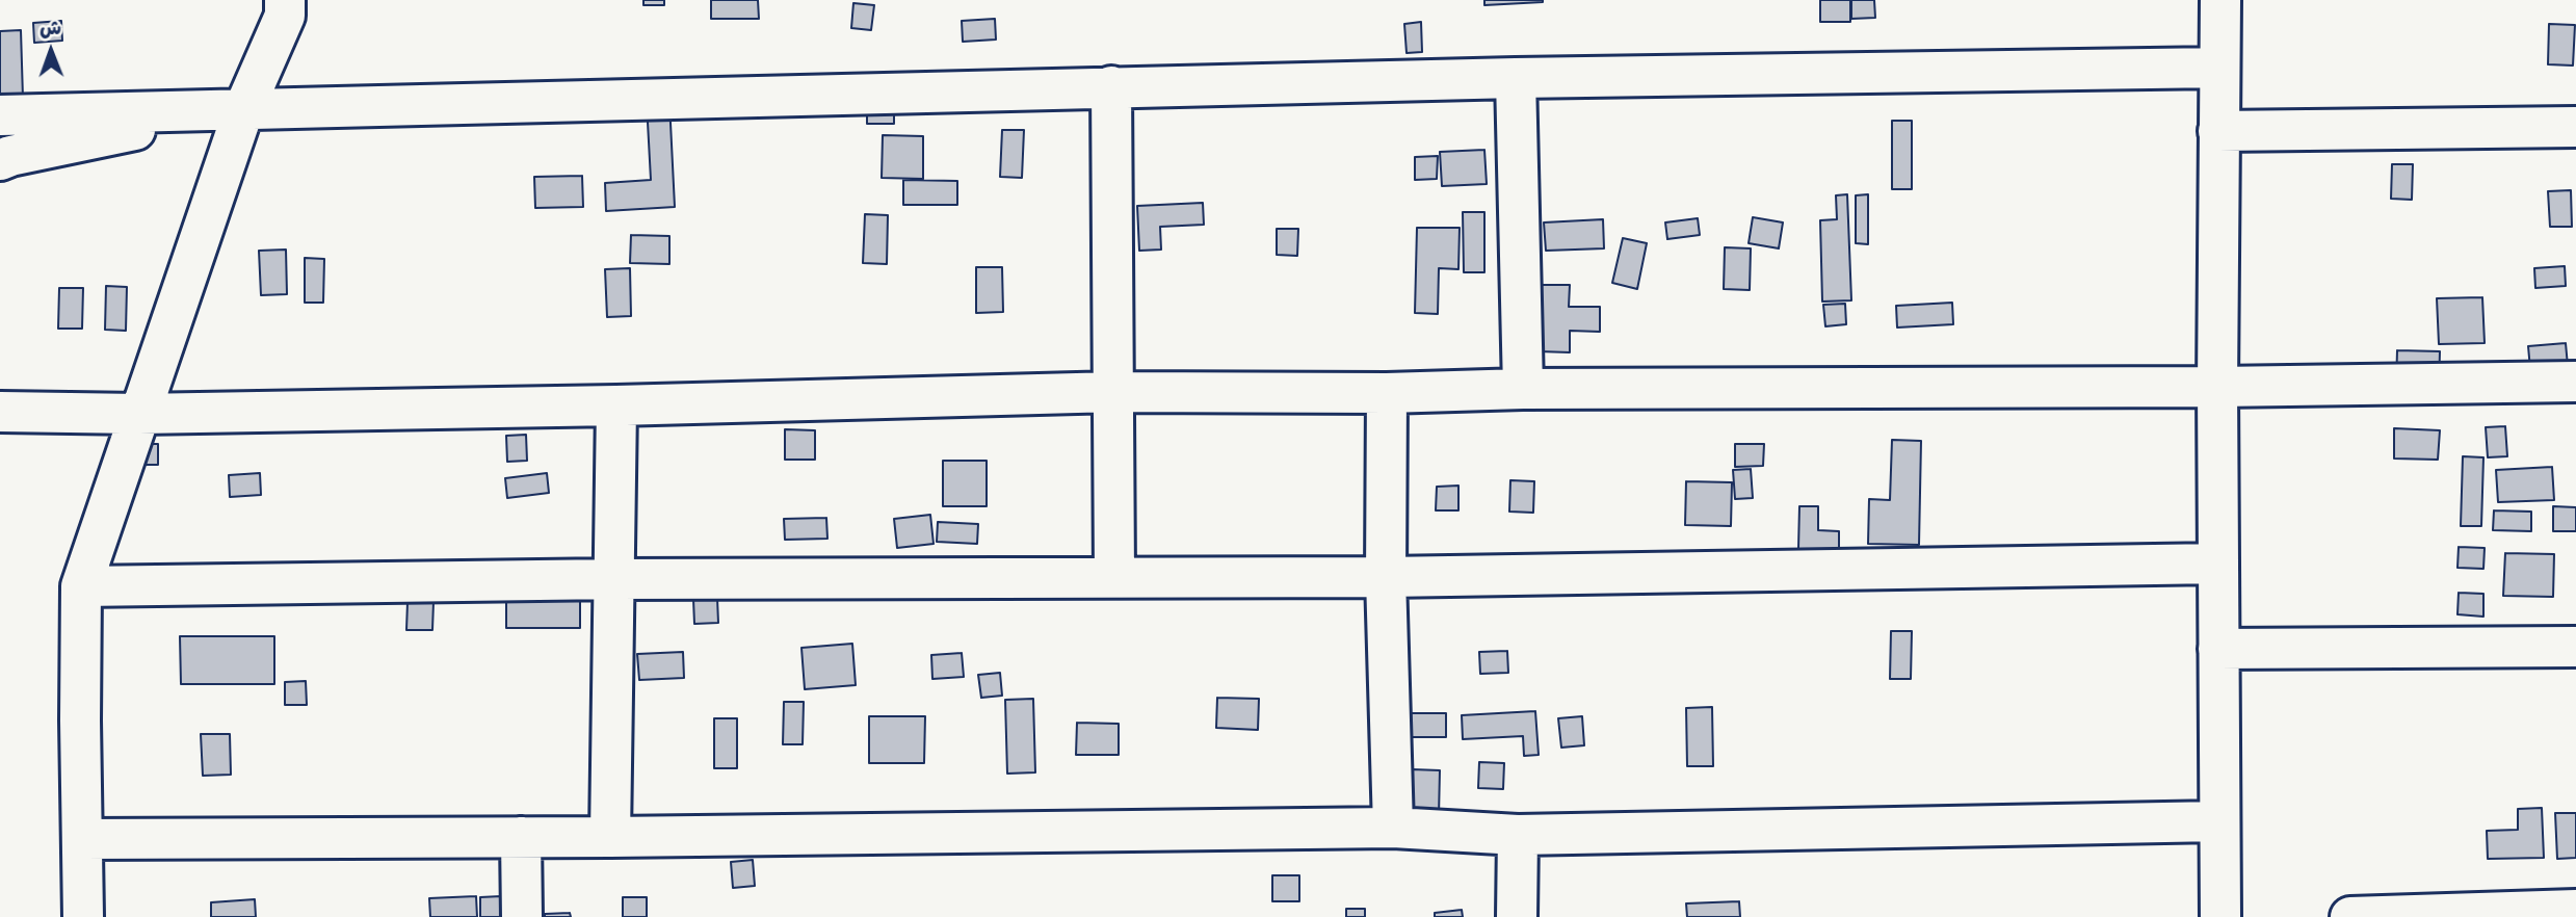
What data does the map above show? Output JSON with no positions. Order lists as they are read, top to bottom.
{
  "north": "top"
}
